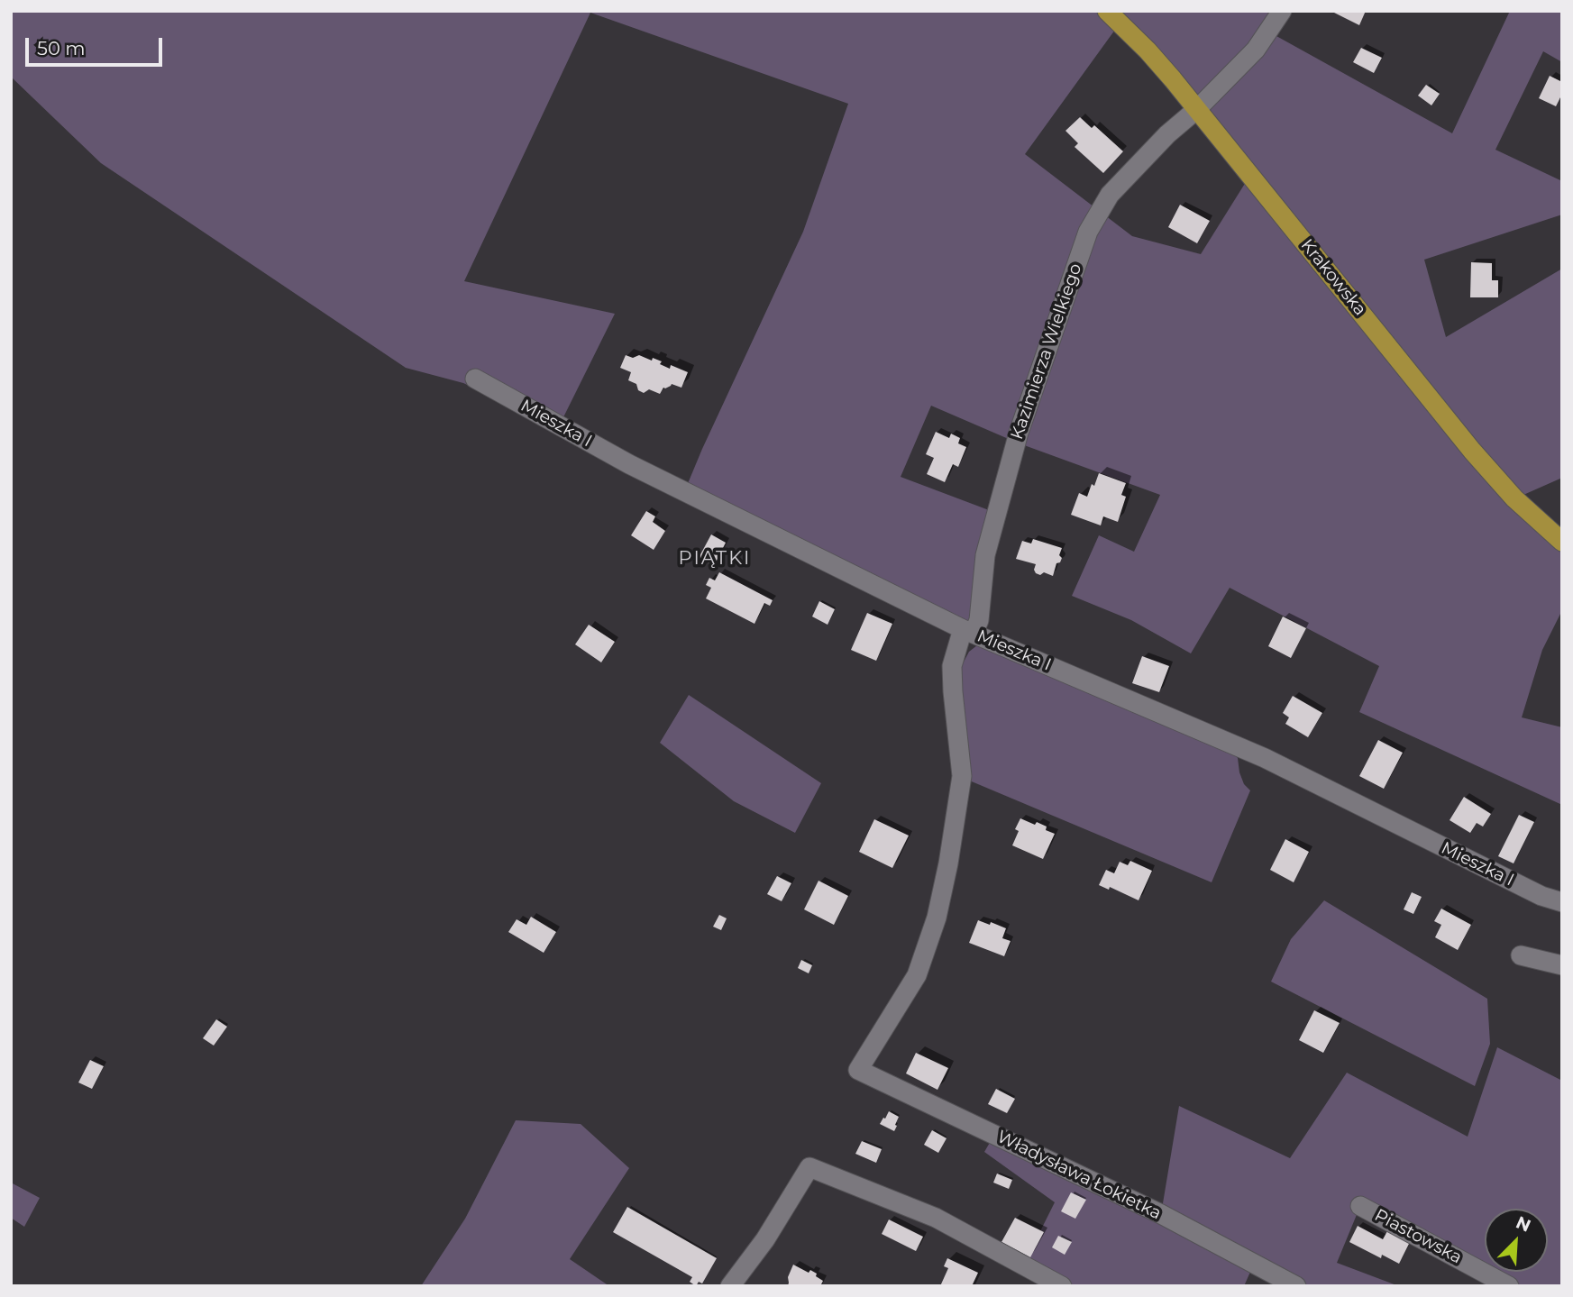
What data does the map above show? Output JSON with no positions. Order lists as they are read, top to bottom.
{
  "streets": {
    "main road": ["Krakowska"],
    "street": [
      "Kazimierza Wielkiego",
      "Mieszka I",
      "Władysława Łokietka",
      "Piastowska"
    ]
  },
  "crossings": [
    ["Krakowska", "Kazimierza Wielkiego"],
    ["Kazimierza Wielkiego", "Mieszka I"],
    ["Kazimierza Wielkiego", "Władysława Łokietka"]
  ],
  "districts": ["PIĄTKI"],
  "scale_bar": "50 m",
  "north": "top right"
}
